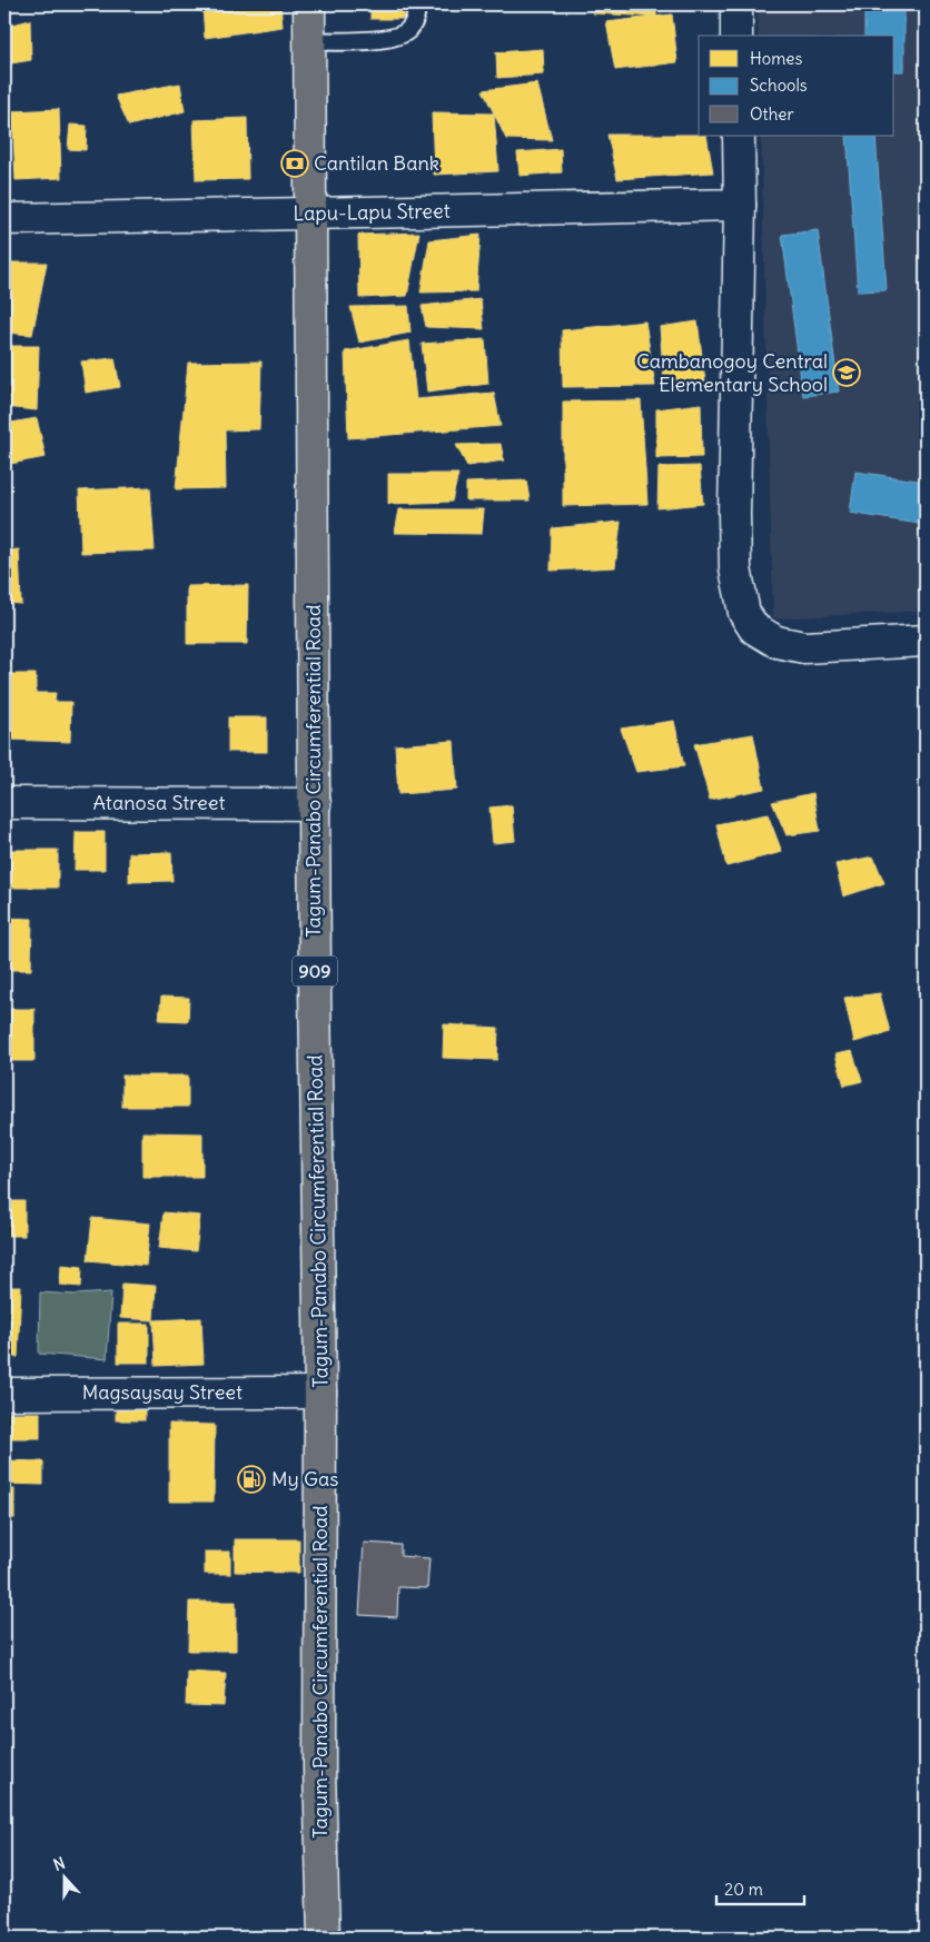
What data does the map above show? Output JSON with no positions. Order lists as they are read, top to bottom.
{
  "streets": {
    "highway": ["Tagum-Panabo Circumferential Road", "909"],
    "street": ["Lapu-Lapu Street", "Atanosa Street", "Magsaysay Street"]
  },
  "crossings": [
    ["Lapu-Lapu Street", "Tagum-Panabo Circumferential Road"],
    ["Tagum-Panabo Circumferential Road", "Atanosa Street"],
    ["Tagum-Panabo Circumferential Road", "Magsaysay Street"]
  ],
  "places": {
    "bank": ["Cantilan Bank"],
    "school or university": ["Cambanogoy Central Elementary School"],
    "fuel station": ["My Gas"]
  },
  "legend": ["Homes", "Schools", "Other"],
  "scale_bar": "20 m",
  "north": "top"
}
